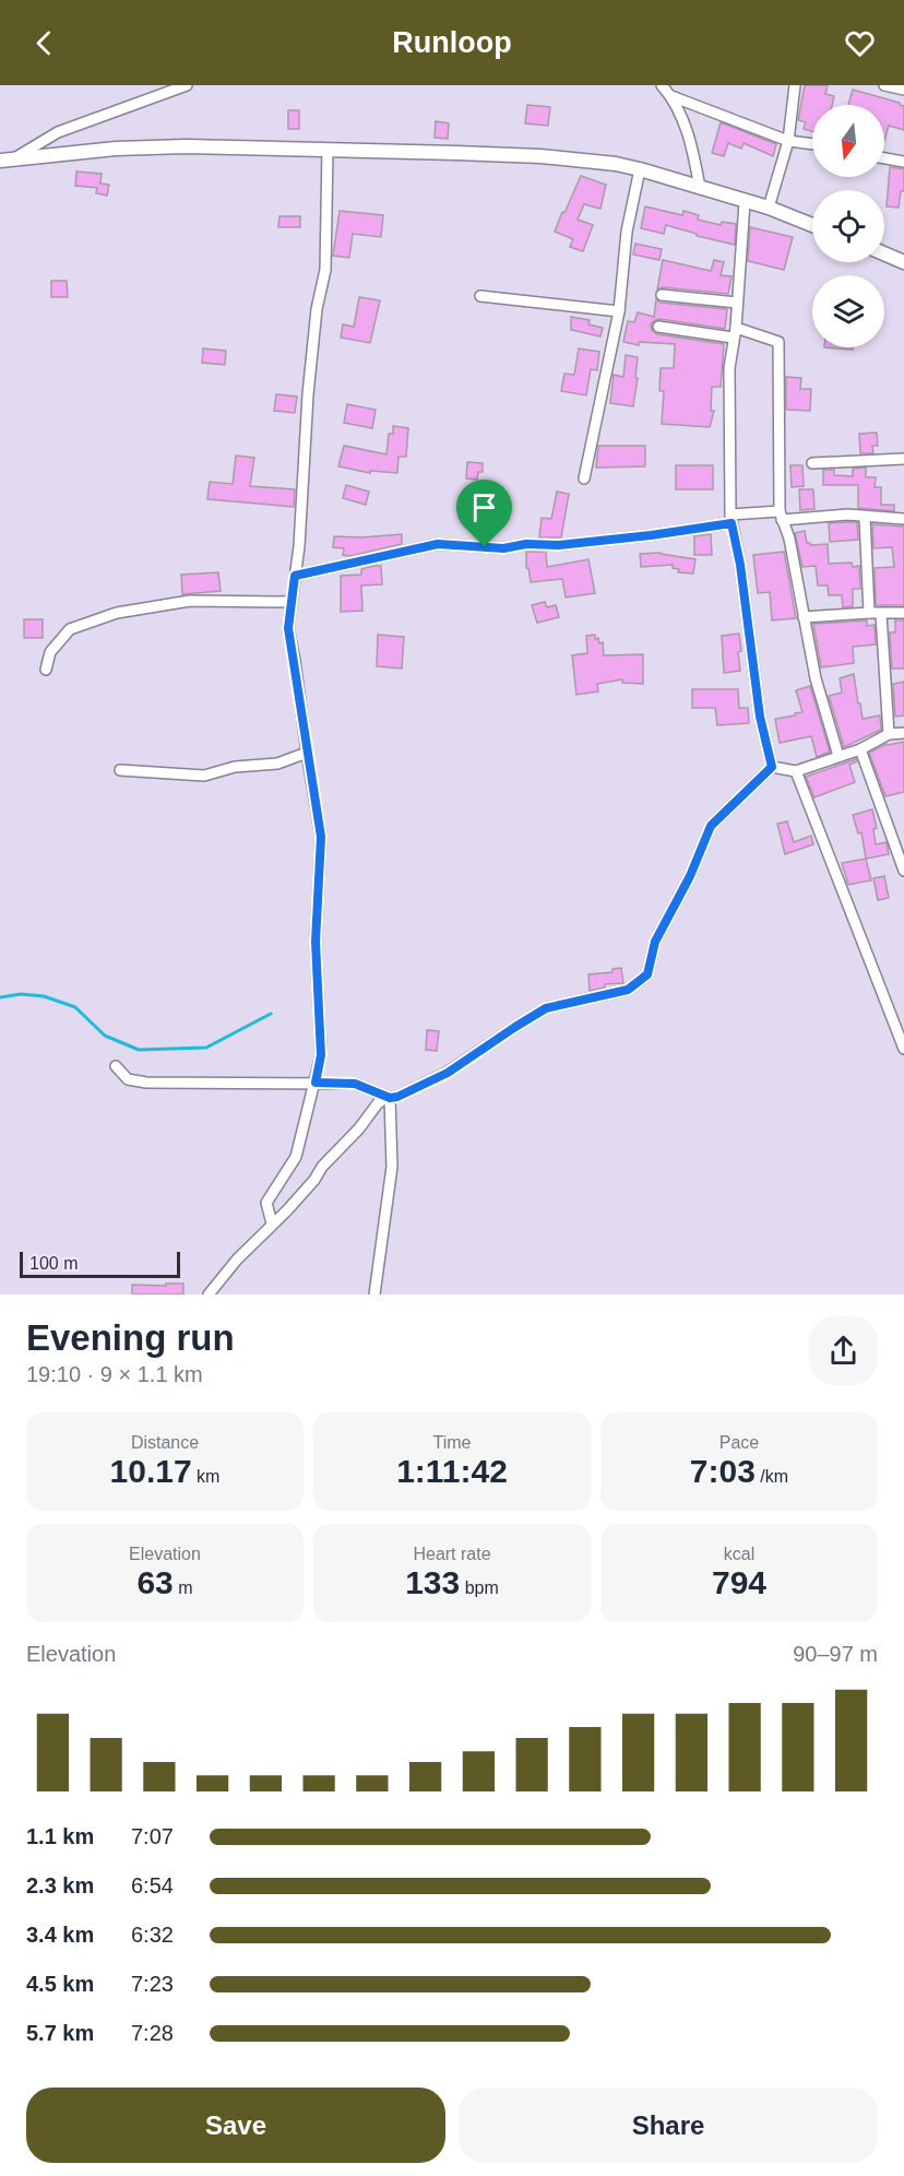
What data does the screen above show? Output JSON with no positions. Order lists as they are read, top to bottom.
{
  "scale_bar": "100 m",
  "north": "bottom",
  "page": {
    "header": "Runloop",
    "scale": "100 m",
    "heading": ["Evening run", "19:10 · 9 × 1.1 km"],
    "stats": [
      ["Distance", "10.17 km"],
      ["Time", "1:11:42"],
      ["Pace", "7:03 /km"],
      ["Elevation", "63 m"],
      ["Heart rate", "133 bpm"],
      ["kcal", "794"]
    ],
    "chart": ["Elevation", "90–97 m"],
    "list": [
      {
        "name": "1.1 km",
        "note": "7:07"
      },
      {
        "name": "2.3 km",
        "note": "6:54"
      },
      {
        "name": "3.4 km",
        "note": "6:32"
      },
      {
        "name": "4.5 km",
        "note": "7:23"
      },
      {
        "name": "5.7 km",
        "note": "7:28"
      }
    ],
    "buttons": ["Save", "Share"]
  }
}
